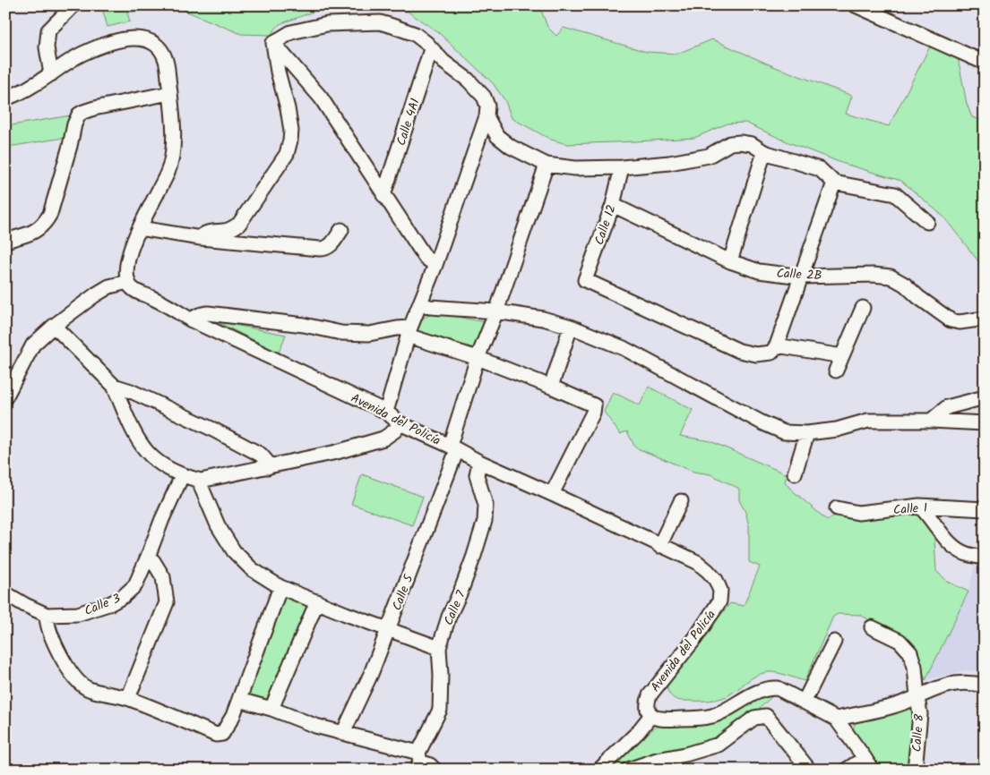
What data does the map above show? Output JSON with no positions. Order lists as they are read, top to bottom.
{
  "streets": {
    "street": [
      "Calle 4A1",
      "Calle 12",
      "Calle 2B",
      "Avenida del Policía",
      "Calle 1",
      "Calle 5",
      "Calle 3",
      "Calle 7",
      "Calle 8"
    ]
  },
  "crossings": [
    ["Calle 12", "Calle 2B"],
    ["Avenida del Policía", "Calle 5"],
    ["Avenida del Policía", "Calle 7"]
  ]
}
